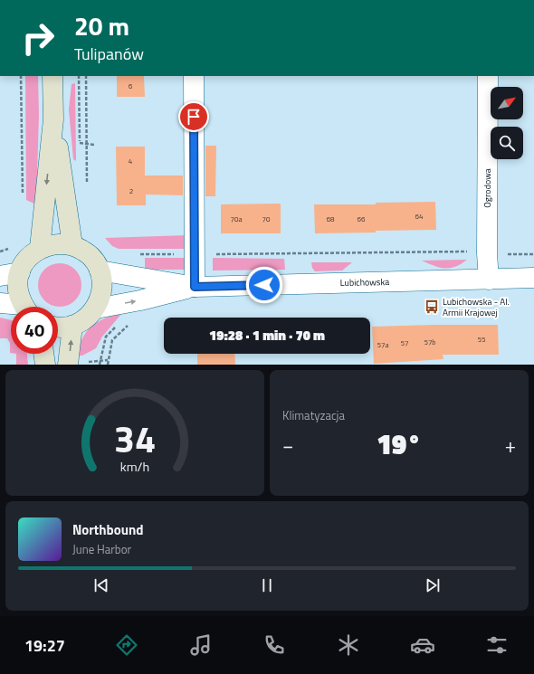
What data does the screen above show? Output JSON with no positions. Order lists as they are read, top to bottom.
{
  "streets": {
    "street": ["Ogrodowa", "Lubichowska"]
  },
  "crossings": [
    ["Ogrodowa", "Lubichowska"]
  ],
  "places": {
    "bus stop": ["Lubichowska - Al. Armii Krajowej"]
  },
  "house_numbers": [
    "6",
    "4",
    "2",
    "64",
    "70a",
    "70",
    "68",
    "66",
    "55",
    "57b",
    "57",
    "57a"
  ],
  "north": "top right",
  "page": {
    "turn": ["20 m", "Tulipanów"],
    "limit": "40",
    "trip": "19:28 · 1 min · 70 m",
    "tile": "Klimatyzacja",
    "heat": ["−", "19°", "+"],
    "song": ["Northbound", "June Harbor"],
    "tabs": "19:27",
    "gauge": ["34", "km/h"]
  }
}
